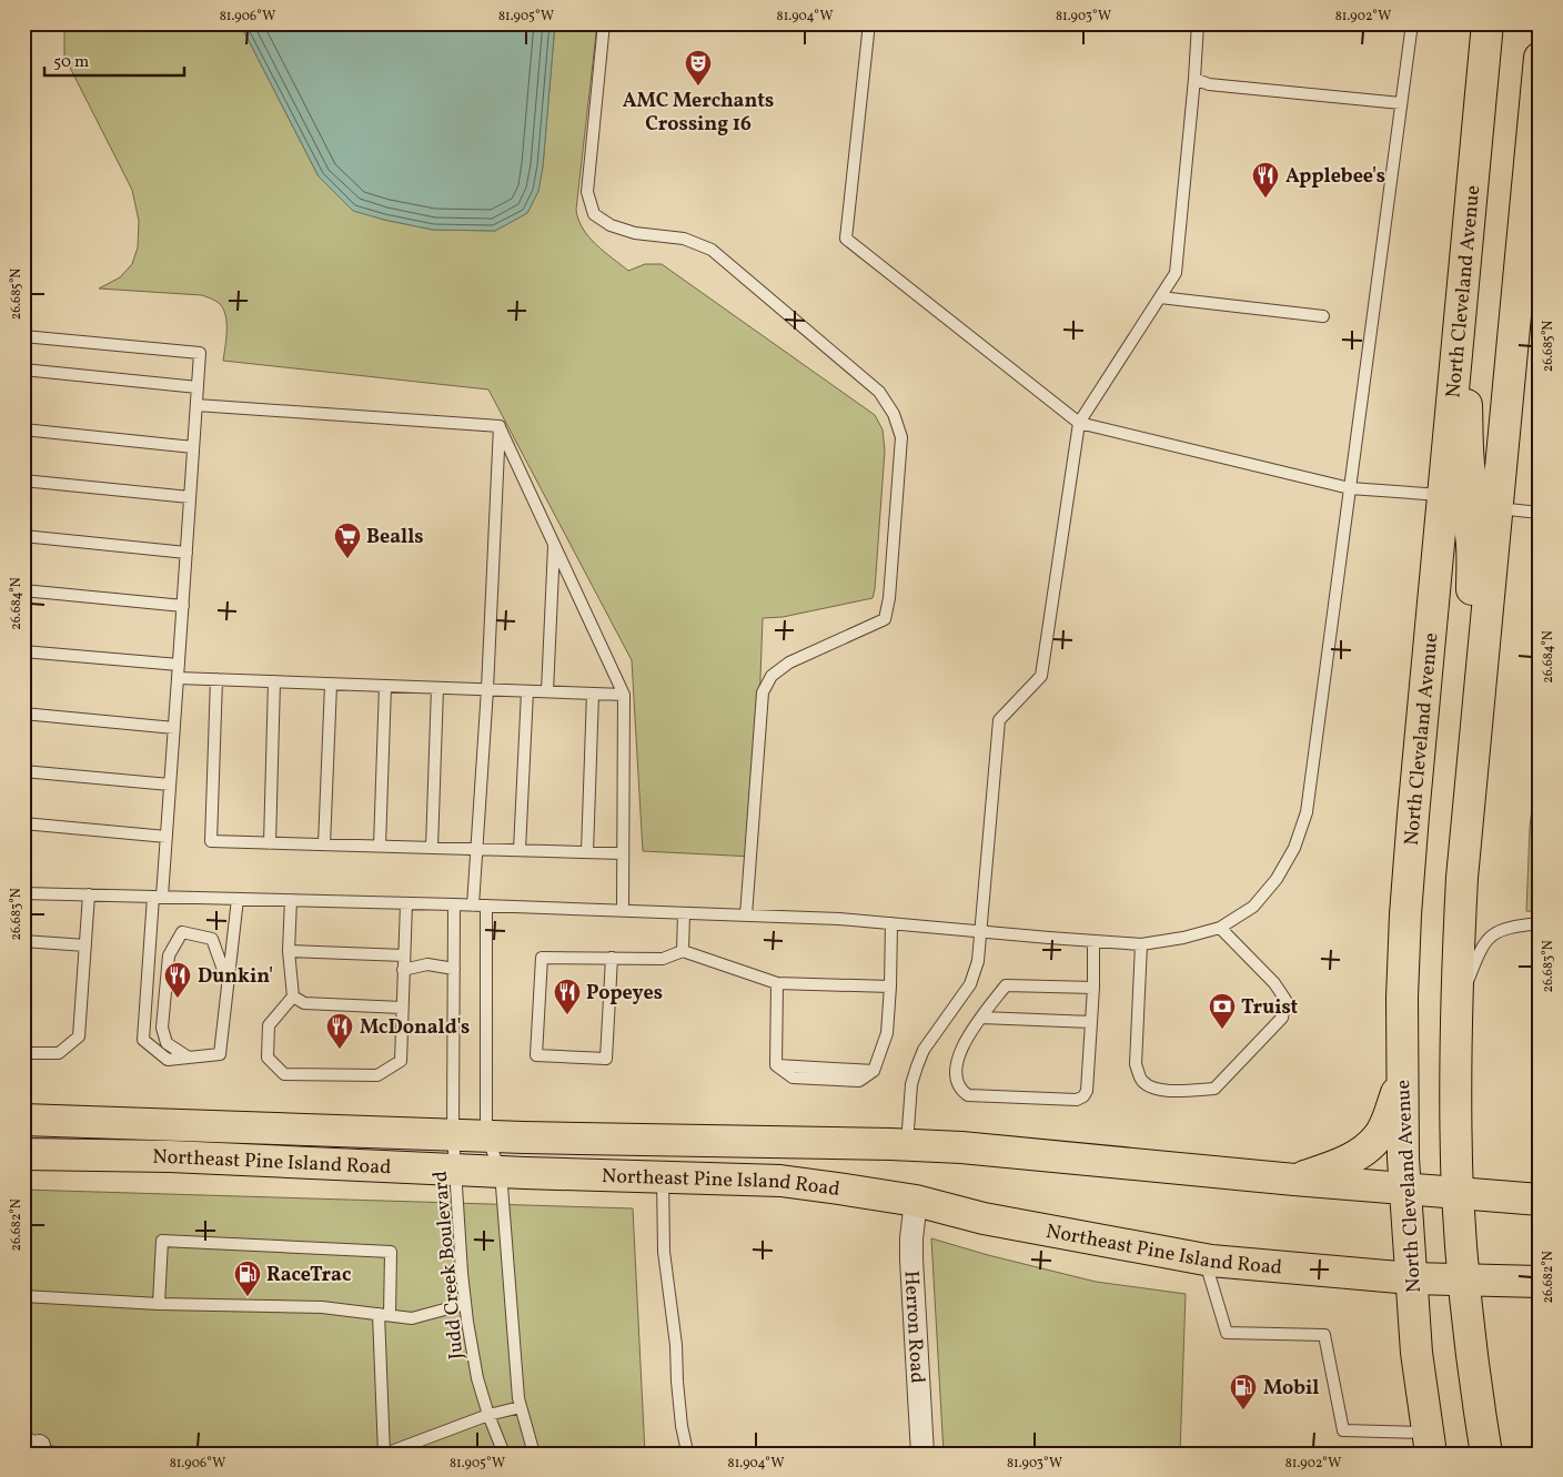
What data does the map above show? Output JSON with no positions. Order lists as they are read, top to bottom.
{
  "streets": {
    "main road": ["North Cleveland Avenue", "Northeast Pine Island Road"],
    "street": ["Herron Road"],
    "lane": ["Judd Creek Boulevard"]
  },
  "crossings": [
    ["North Cleveland Avenue", "Northeast Pine Island Road"],
    ["Northeast Pine Island Road", "Judd Creek Boulevard"],
    ["Northeast Pine Island Road", "Herron Road"]
  ],
  "places": {
    "theatre": ["AMC Merchants Crossing 16"],
    "restaurant": [
      "Applebee's",
      "Dunkin'",
      "Popeyes",
      "McDonald's"
    ],
    "supermarket": ["Bealls"],
    "bank": ["Truist"],
    "fuel station": ["RaceTrac", "Mobil"]
  },
  "scale_bar": "50 m",
  "coordinates": [
    "81.906°W",
    "81.905°W",
    "81.904°W",
    "81.903°W",
    "81.902°W",
    "26.685°N",
    "26.684°N",
    "26.683°N",
    "26.682°N"
  ]
}
